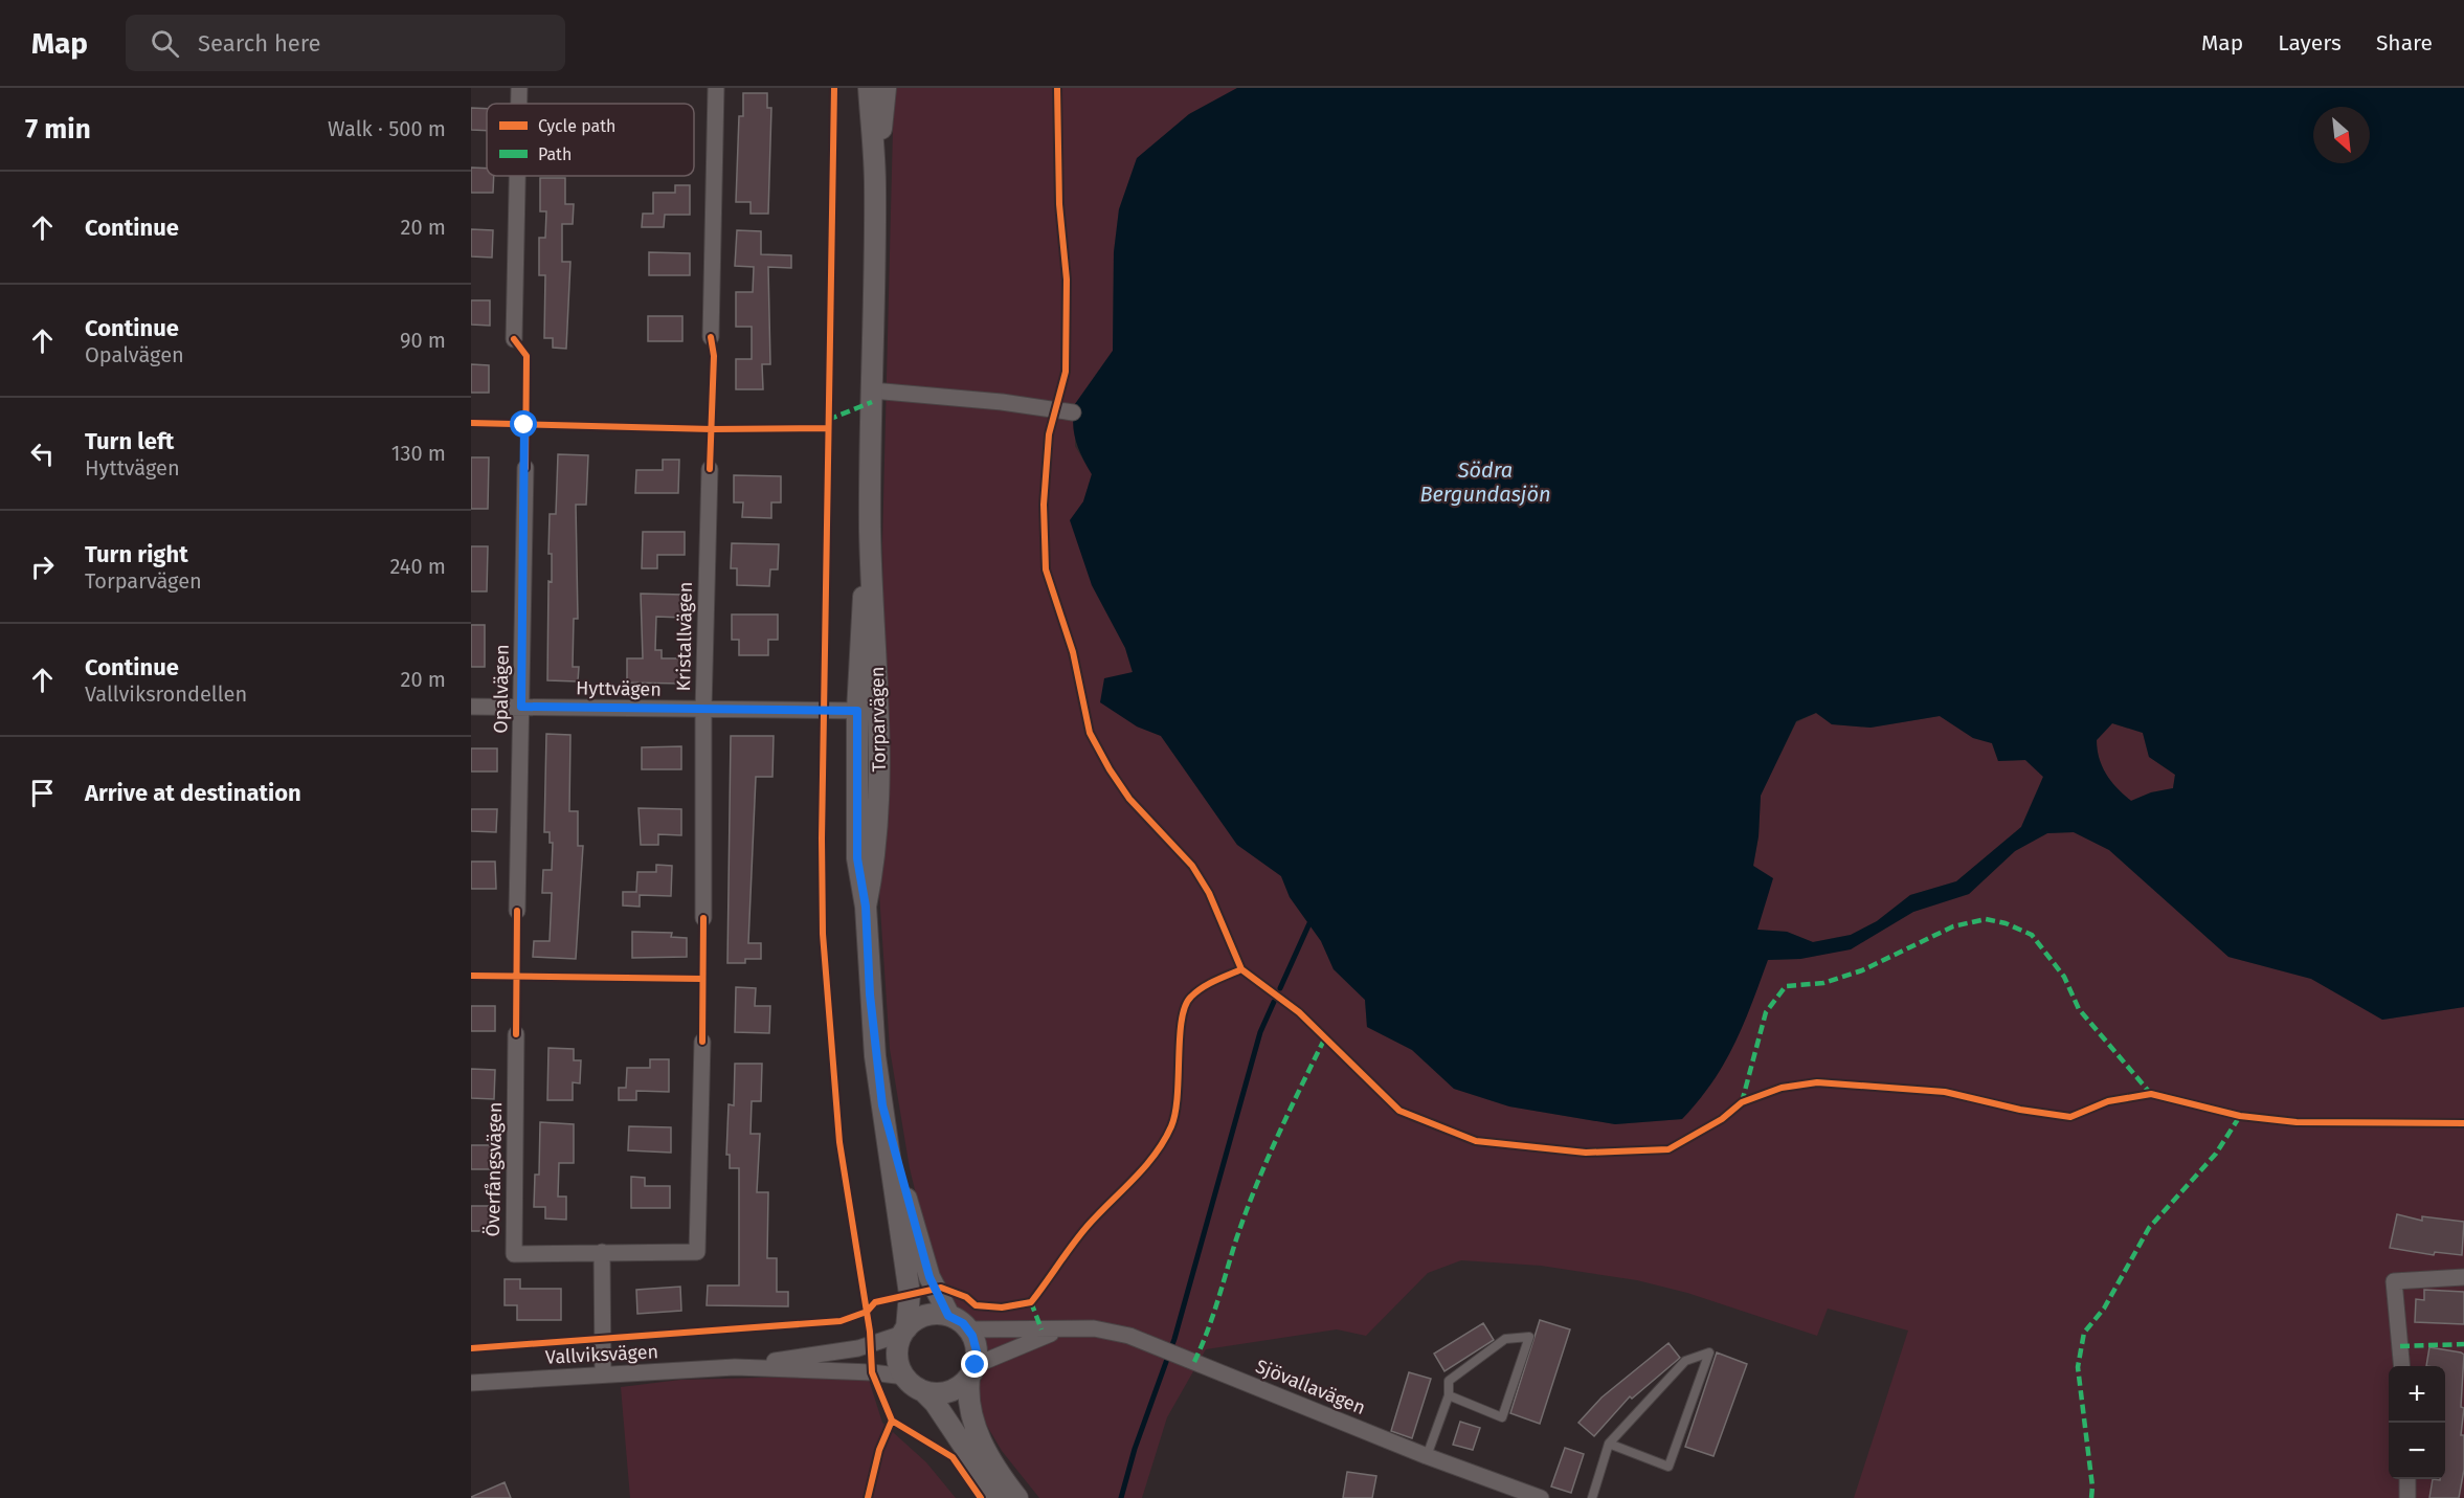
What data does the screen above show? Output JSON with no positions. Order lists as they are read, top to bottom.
{
  "streets": {
    "street": [
      "Kristallvägen",
      "Opalvägen",
      "Hyttvägen",
      "Torparvägen",
      "Överfångsvägen",
      "Vallviksvägen",
      "Sjövallavägen"
    ]
  },
  "crossings": [
    ["Kristallvägen", "Hyttvägen"],
    ["Opalvägen", "Hyttvägen"],
    ["Hyttvägen", "Torparvägen"],
    ["Torparvägen", "Vallviksvägen"],
    ["Torparvägen", "Sjövallavägen"],
    ["Vallviksvägen", "Sjövallavägen"]
  ],
  "water": ["Södra Bergundasjön"],
  "legend": ["Cycle path", "Path"],
  "north": "bottom right",
  "page": {
    "header": "Map",
    "search": "Search here",
    "nav": ["Map", "Layers", "Share"],
    "heading": ["7 min", "Walk · 500 m"],
    "list": [
      ["Continue", "20 m"],
      ["Continue", "Opalvägen", "90 m"],
      ["Turn left", "Hyttvägen", "130 m"],
      ["Turn right", "Torparvägen", "240 m"],
      ["Continue", "Vallviksrondellen", "20 m"],
      "Arrive at destination"
    ],
    "map_buttons": ["+", "−"]
  }
}
